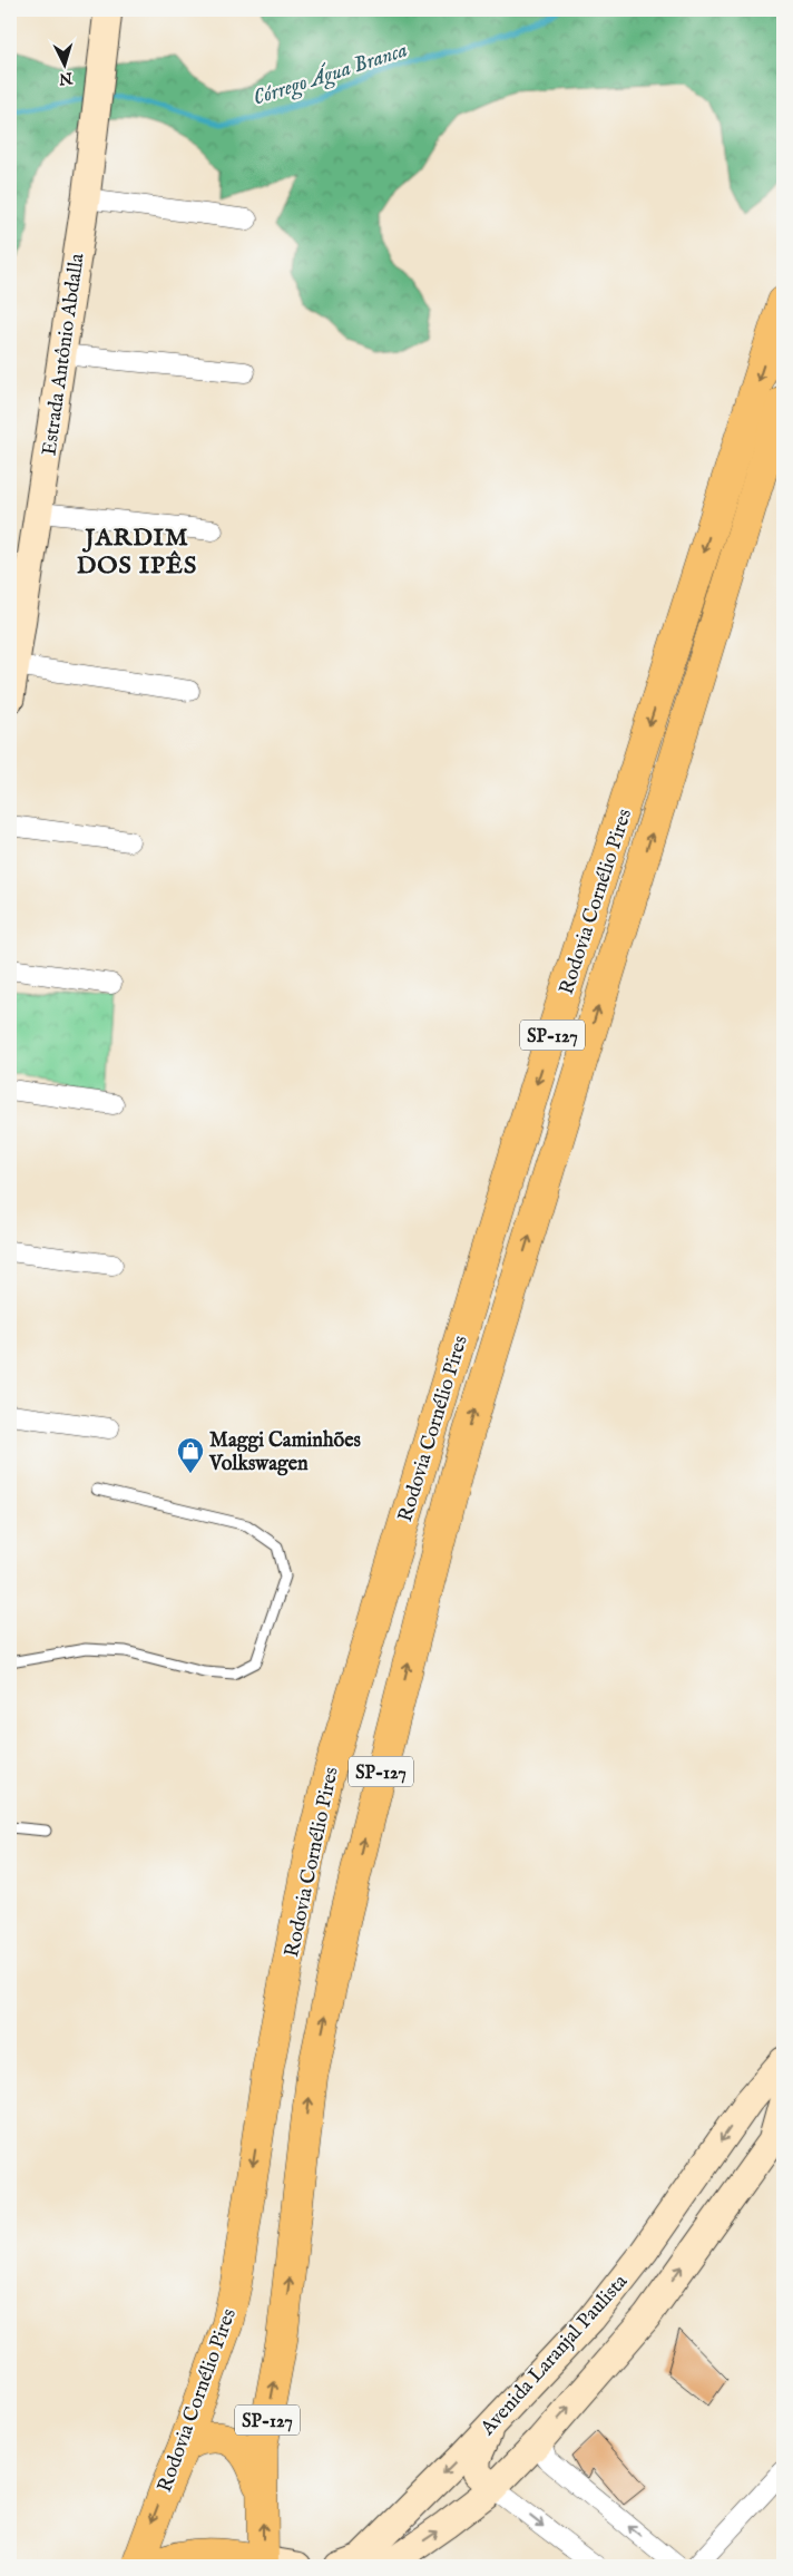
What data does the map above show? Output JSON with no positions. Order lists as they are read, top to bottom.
{
  "streets": {
    "main road": ["Rodovia Cornélio Pires", "SP-127"],
    "street": ["Estrada Antônio Abdalla", "Avenida Laranjal Paulista"]
  },
  "districts": ["JARDIM DOS IPÊS"],
  "water": ["Córrego Água Branca"],
  "places": {
    "shop": ["Maggi Caminhões Volkswagen"]
  },
  "north": "bottom"
}
